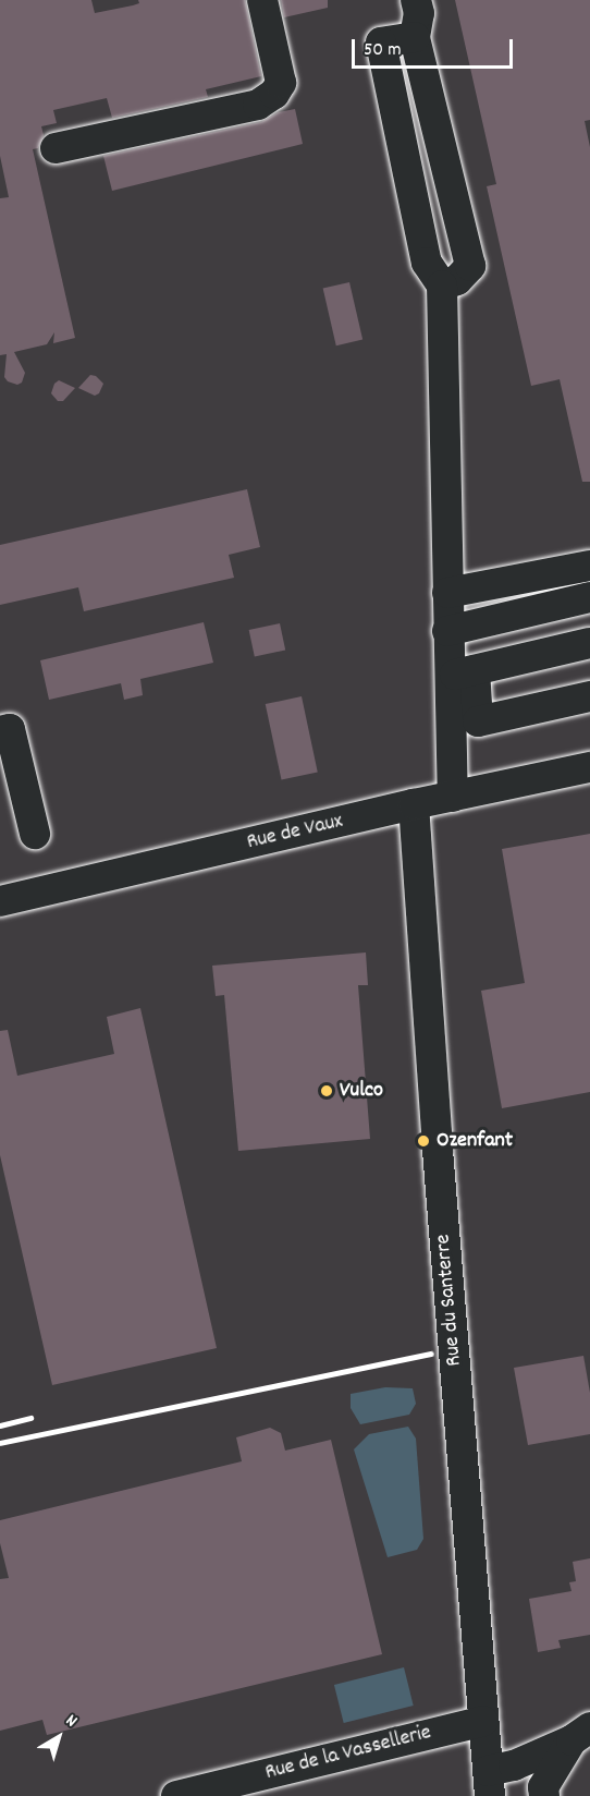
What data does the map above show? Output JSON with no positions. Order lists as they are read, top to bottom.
{
  "streets": {
    "street": ["Rue de Vaux", "Rue du Santerre", "Rue de la Vassellerie"]
  },
  "crossings": [
    ["Rue de Vaux", "Rue du Santerre"],
    ["Rue du Santerre", "Rue de la Vassellerie"]
  ],
  "places": ["Vulco", "Ozenfant"],
  "scale_bar": "50 m",
  "north": "top right"
}
